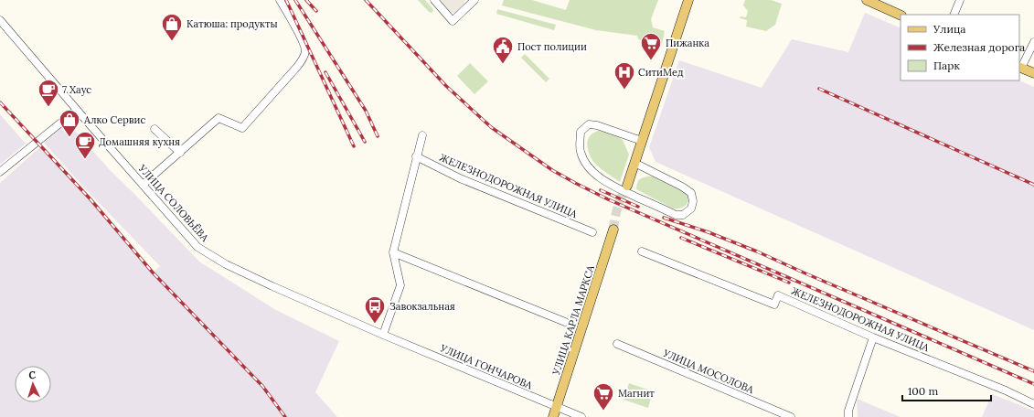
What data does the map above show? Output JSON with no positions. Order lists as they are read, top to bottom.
{
  "streets": {
    "main road": ["УЛИЦА КАРЛА МАРКСА"],
    "street": [
      "ЖЕЛЕЗНОДОРОЖНАЯ УЛИЦА",
      "УЛИЦА СОЛОВЬЁВА",
      "УЛИЦА ГОНЧАРОВА",
      "УЛИЦА МОСОЛОВА"
    ]
  },
  "crossings": [
    ["УЛИЦА СОЛОВЬЁВА", "УЛИЦА ГОНЧАРОВА"],
    ["УЛИЦА КАРЛА МАРКСА", "УЛИЦА ГОНЧАРОВА"]
  ],
  "places": {
    "shop": ["Катюша: продукты", "Алко Сервис"],
    "supermarket": ["Пижанка", "Магнит"],
    "public building": ["Пост полиции"],
    "hospital": ["СитиМед"],
    "cafe": ["7 Хаус", "Домашняя кухня"],
    "bus stop": ["Завокзальная"]
  },
  "legend": ["Улица", "Железная дорога", "Парк"],
  "scale_bar": "100 m",
  "north": "top"
}
